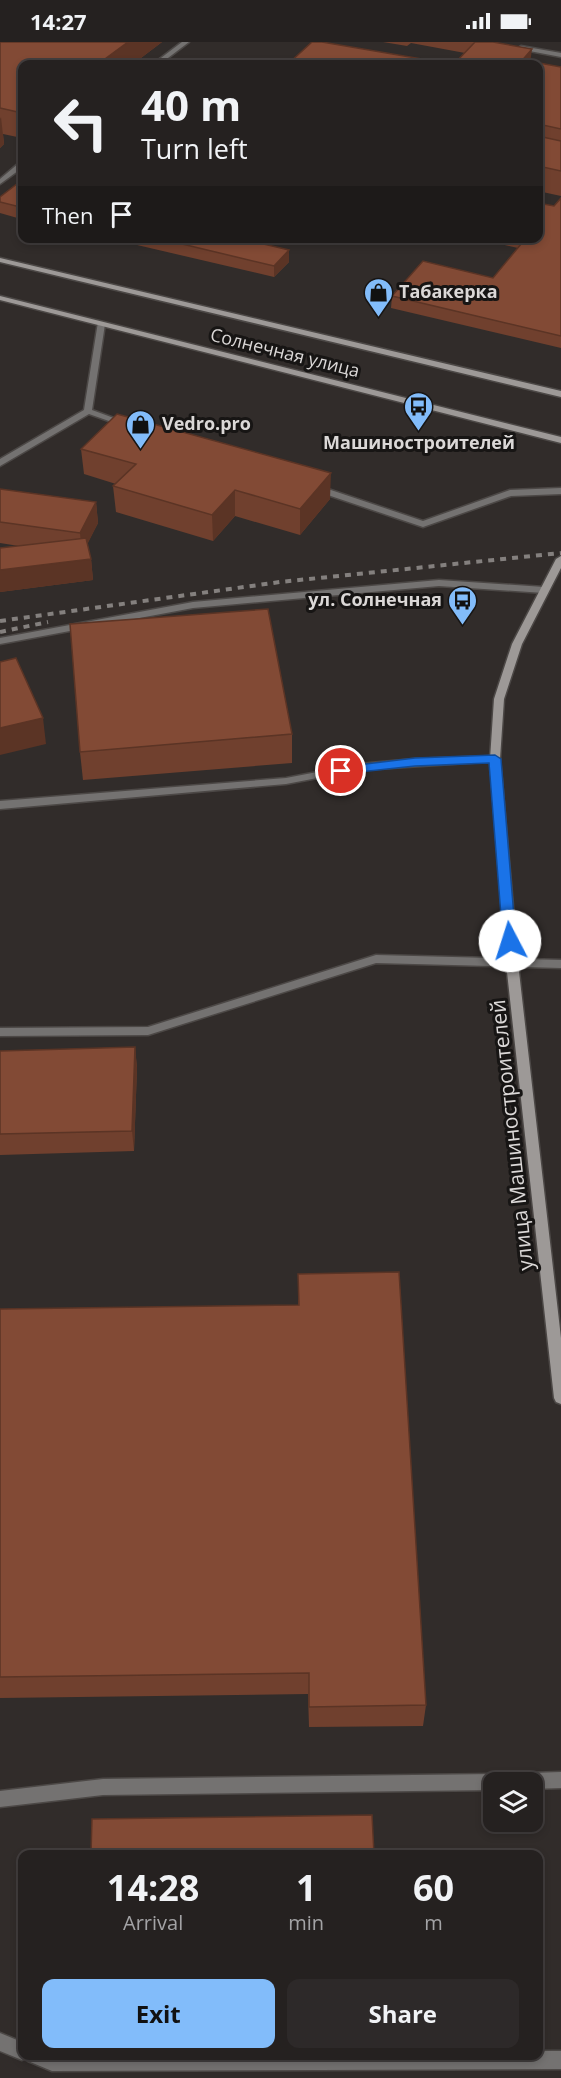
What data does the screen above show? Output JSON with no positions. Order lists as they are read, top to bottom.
{
  "streets": {
    "main road": ["Солнечная улица", "улица Машиностроителей"]
  },
  "places": {
    "shop": ["Табакерка", "Vedro.pro"],
    "bus stop": ["Машиностроителей", "ул. Солнечная"]
  },
  "page": {
    "status": "14:27",
    "turn": ["40 m", "Turn left"],
    "then": "Then",
    "eta": [
      "14:28",
      "Arrival",
      "1",
      "min",
      "60",
      "m"
    ],
    "buttons": ["Exit", "Share"]
  }
}
